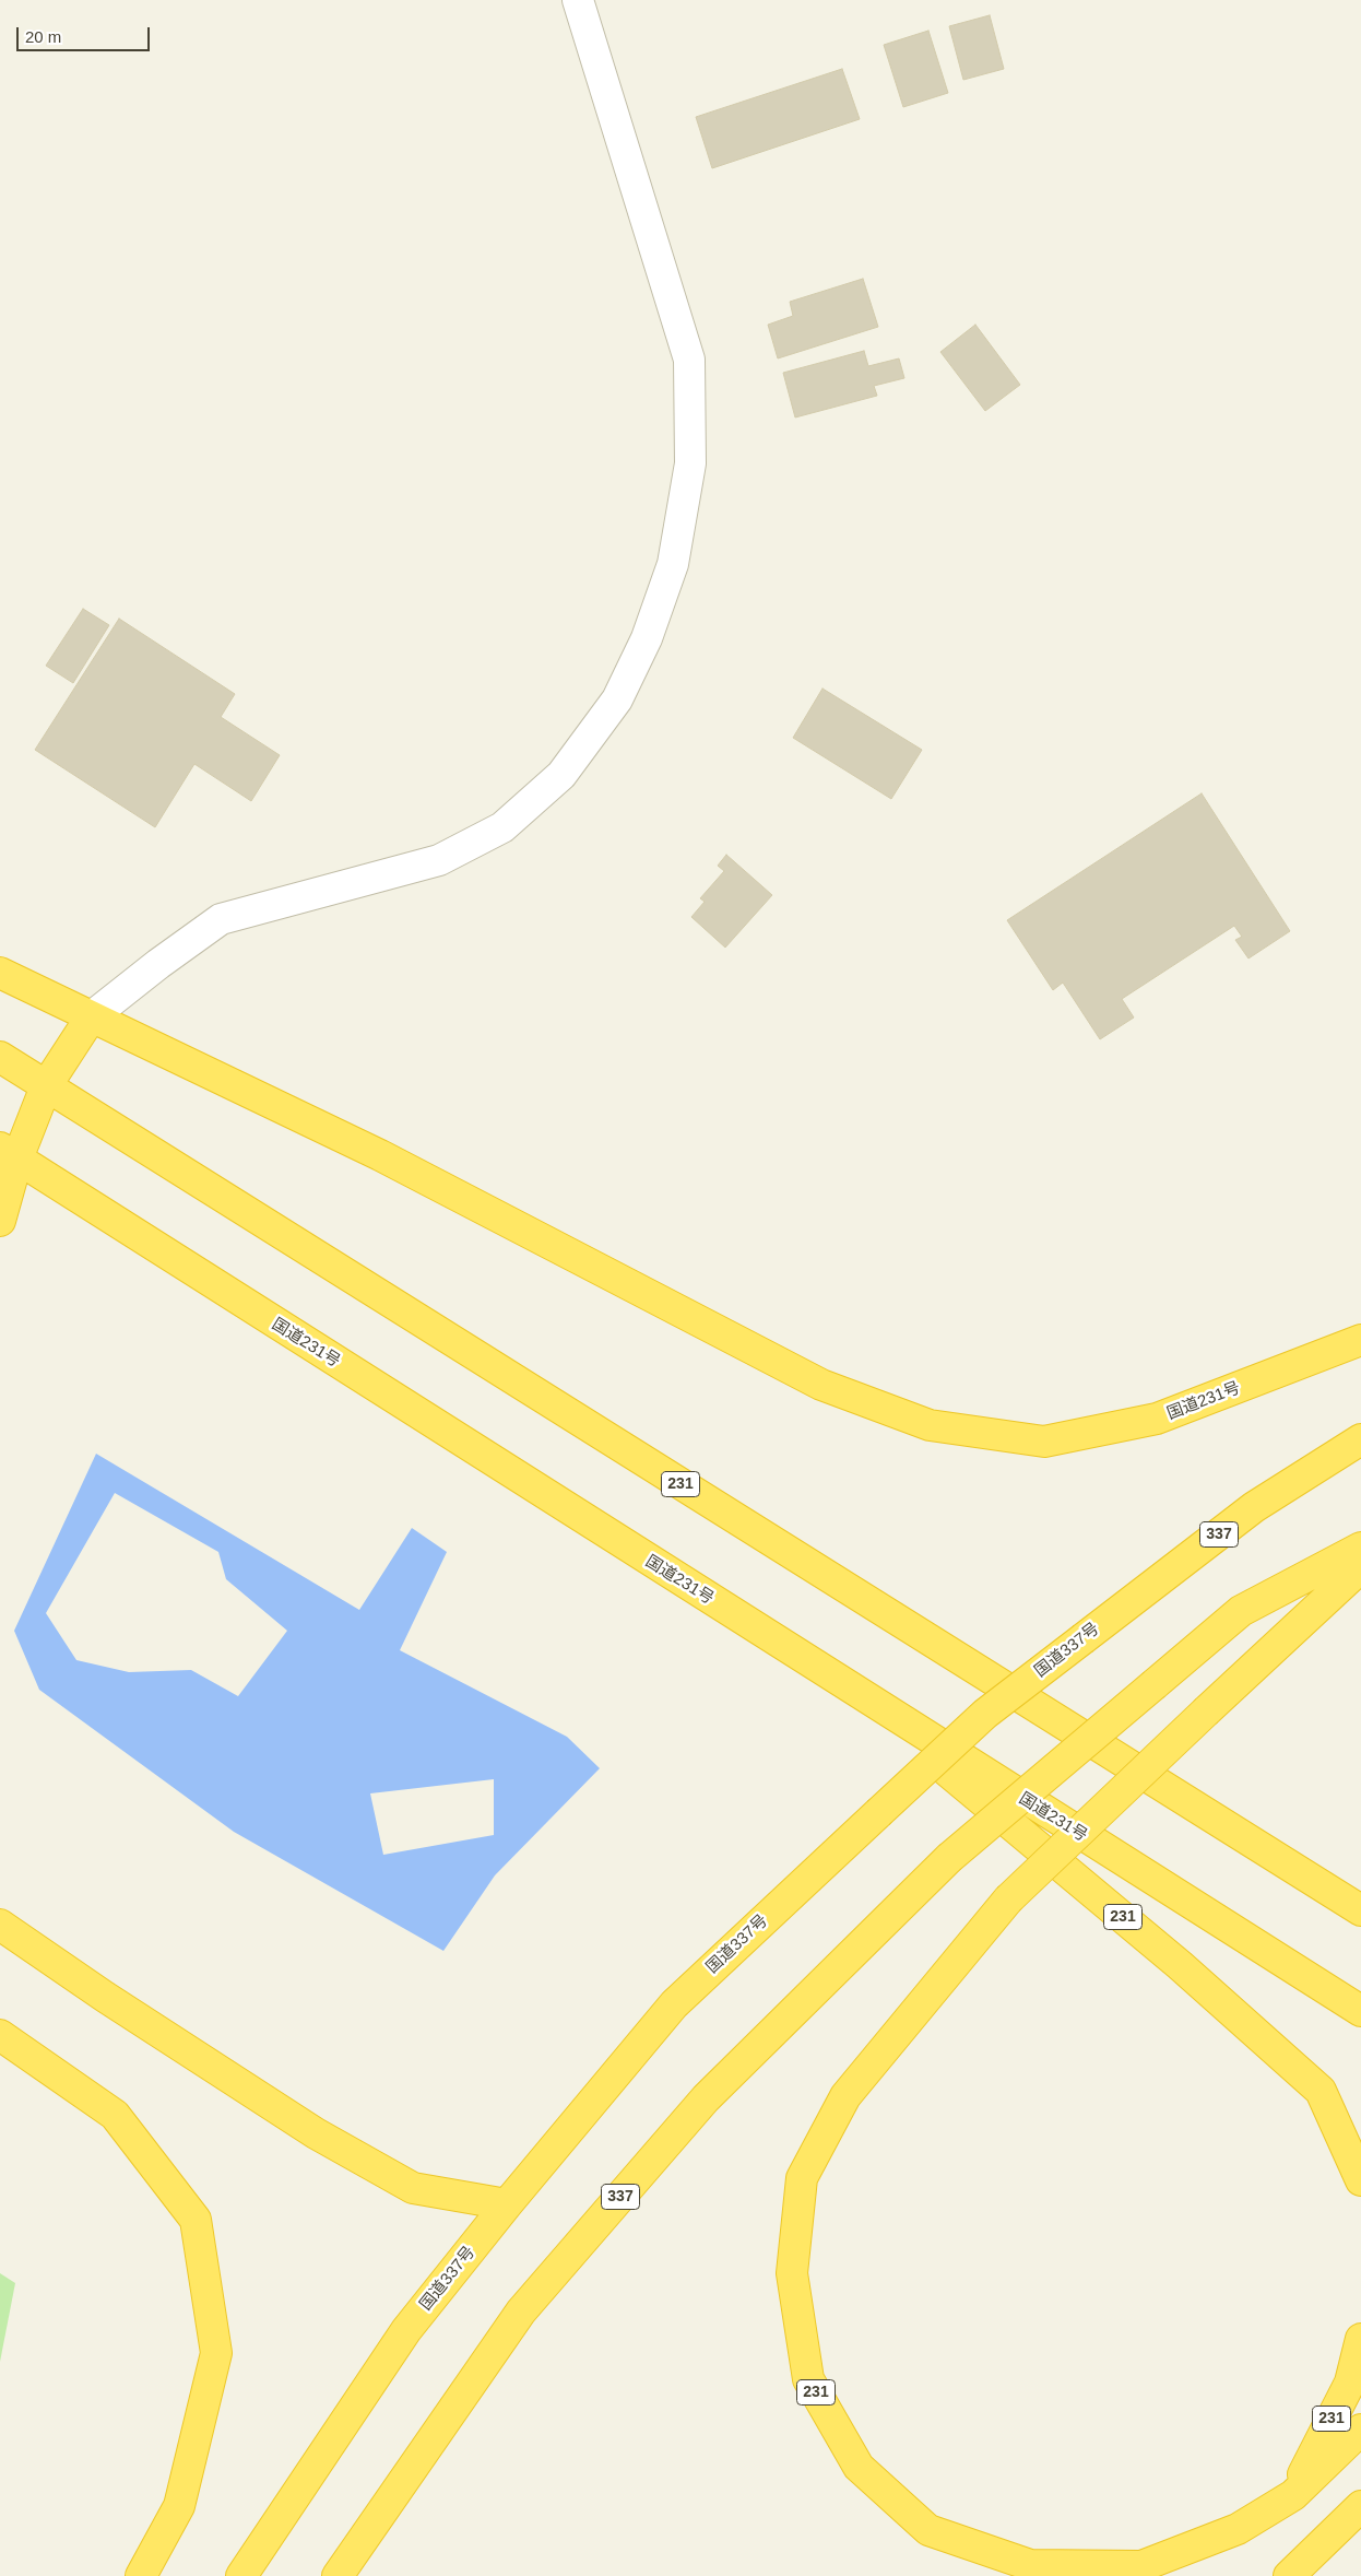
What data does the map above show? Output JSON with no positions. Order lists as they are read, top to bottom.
{
  "streets": {
    "highway": [
      "国道231号",
      "231",
      "337",
      "国道337号"
    ]
  },
  "crossings": [
    ["国道231号", "231"]
  ],
  "scale_bar": "20 m"
}
